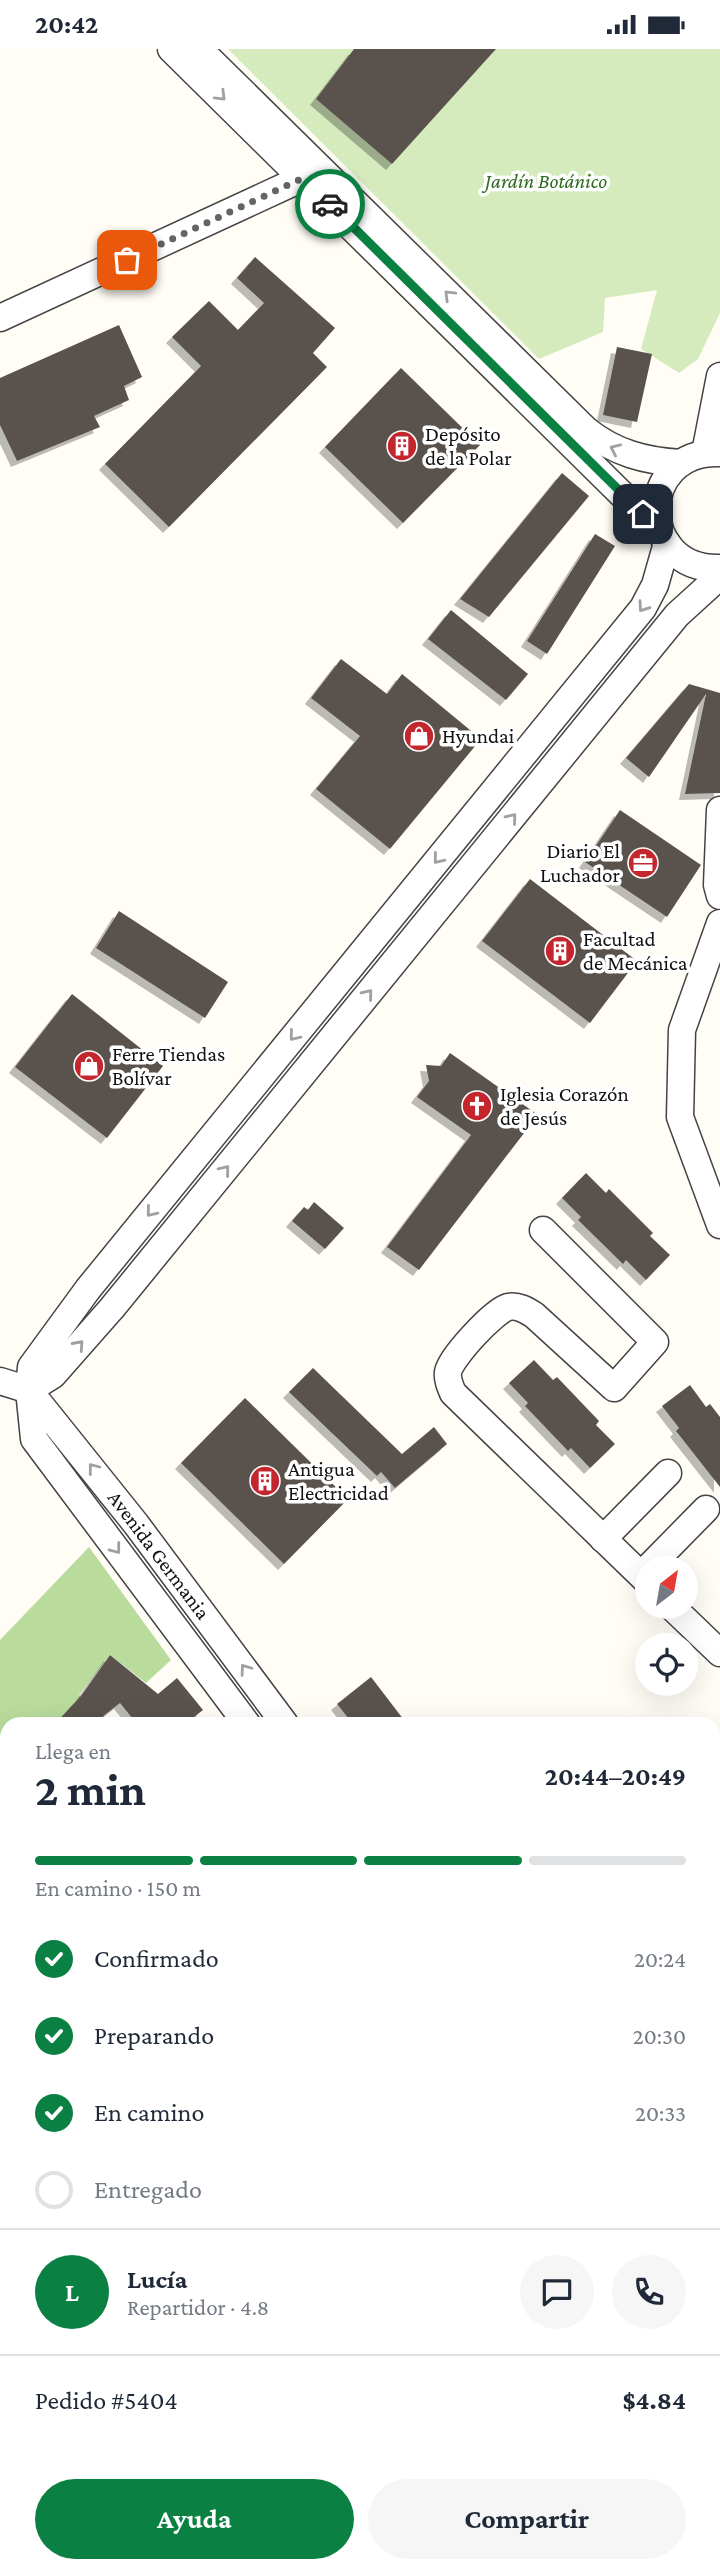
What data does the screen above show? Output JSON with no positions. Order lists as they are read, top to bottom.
{
  "streets": {
    "street": ["Avenida Germania"]
  },
  "parks": ["Jardín Botánico"],
  "places": {
    "building": ["Depósito de la Polar", "Facultad de Mecánica", "Antigua Electricidad"],
    "shop": ["Hyundai", "Ferre Tiendas Bolívar"],
    "office": ["Diario El Luchador"],
    "church": ["Iglesia Corazón de Jesús"]
  },
  "north": "top right",
  "page": {
    "status": "20:42",
    "heading": ["2 min", "Llega en", "20:44–20:49"],
    "panel": [
      "Lucía",
      "Repartidor · 4.8",
      "Pedido #5404",
      "$4.84"
    ],
    "bar": "En camino · 150 m",
    "list": [
      ["Confirmado", "20:24"],
      ["Preparando", "20:30"],
      ["En camino", "20:33"],
      "Entregado"
    ],
    "round": "L",
    "buttons": ["Ayuda", "Compartir"]
  }
}
